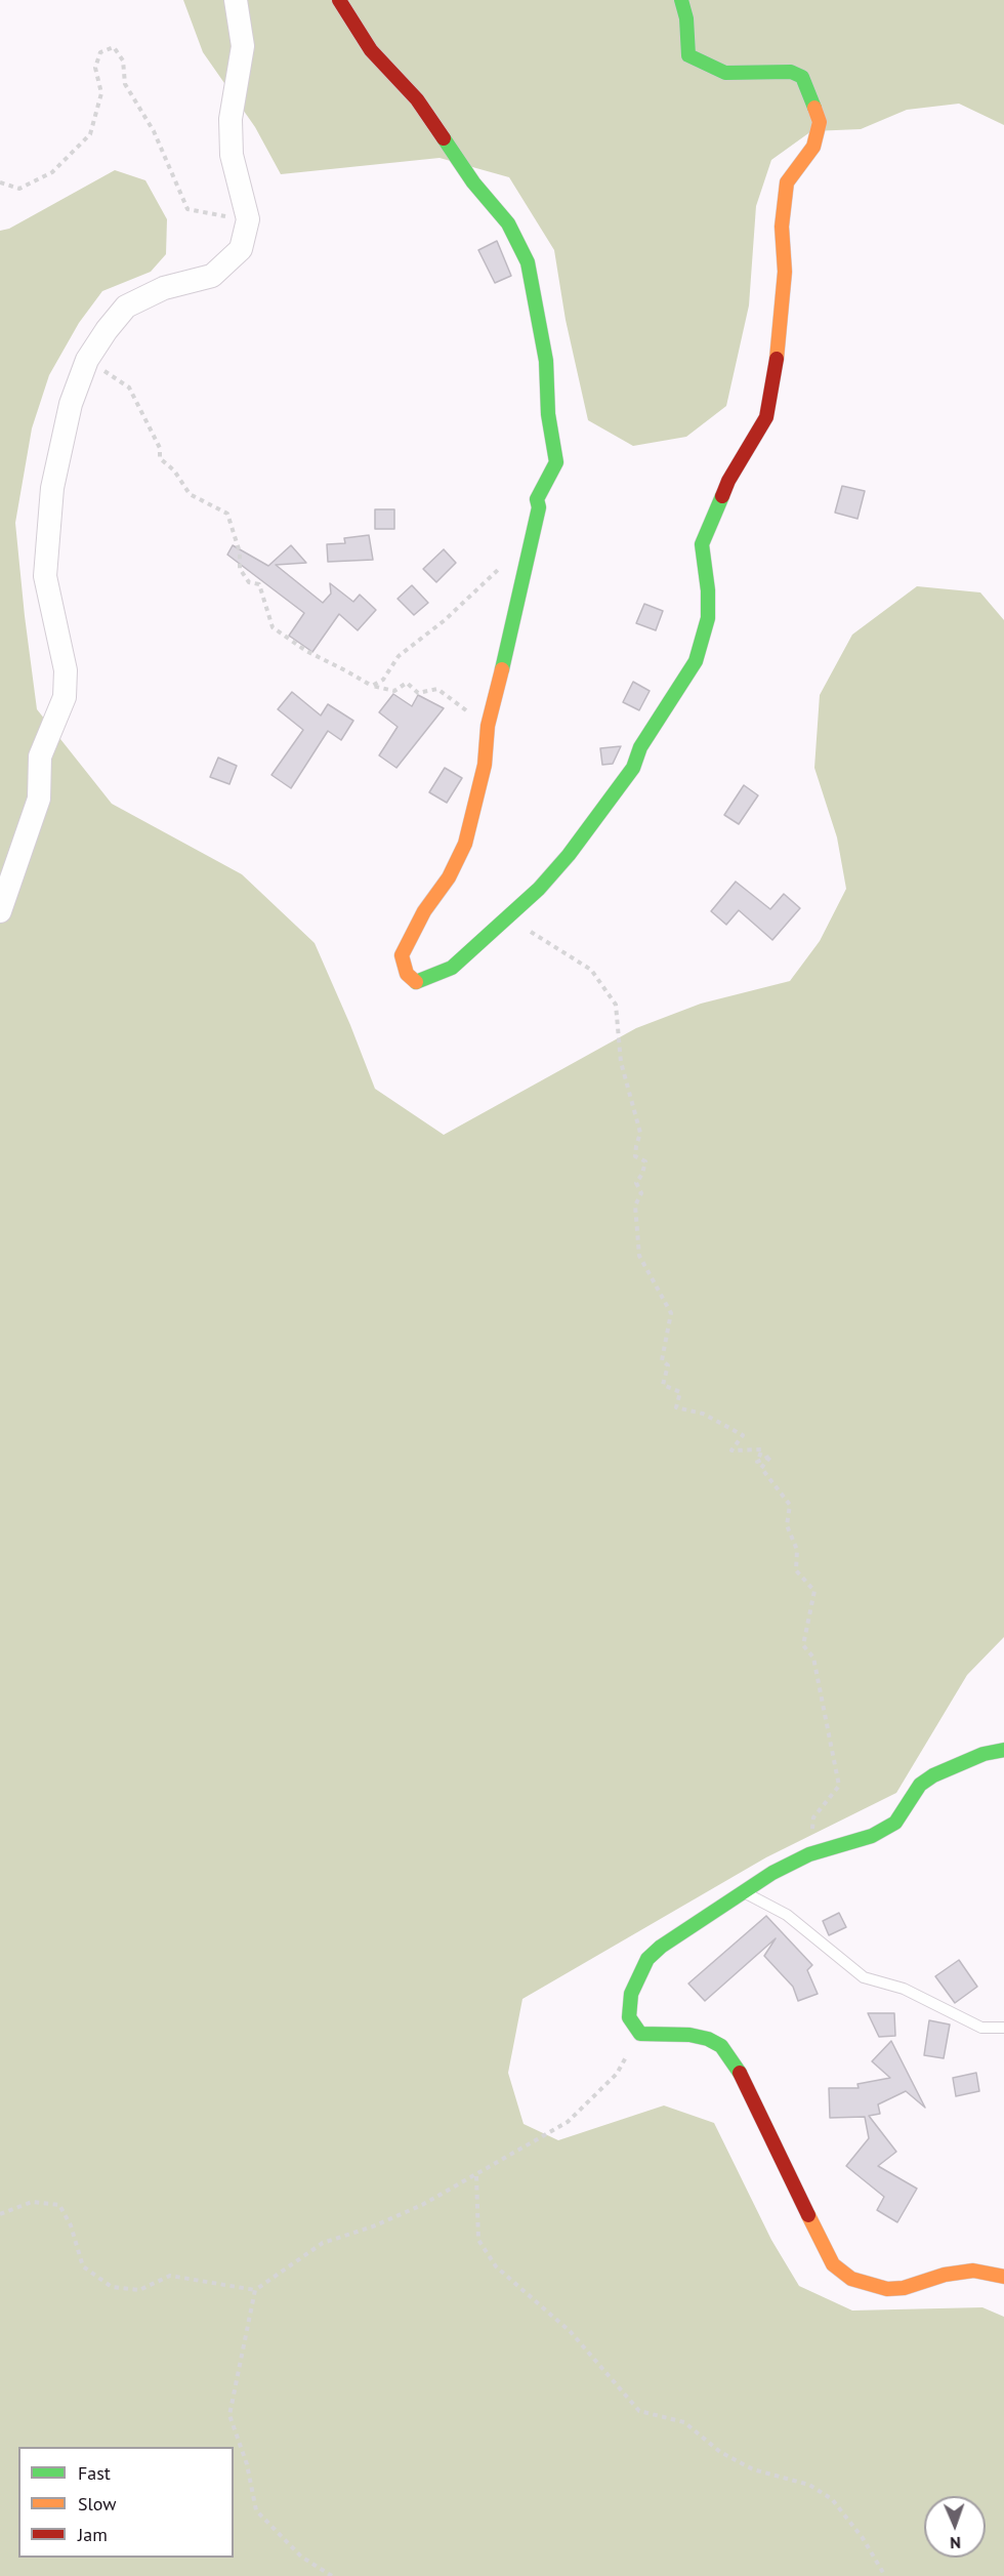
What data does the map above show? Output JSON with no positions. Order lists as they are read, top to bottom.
{
  "legend": ["Fast", "Slow", "Jam"],
  "north": "bottom"
}
